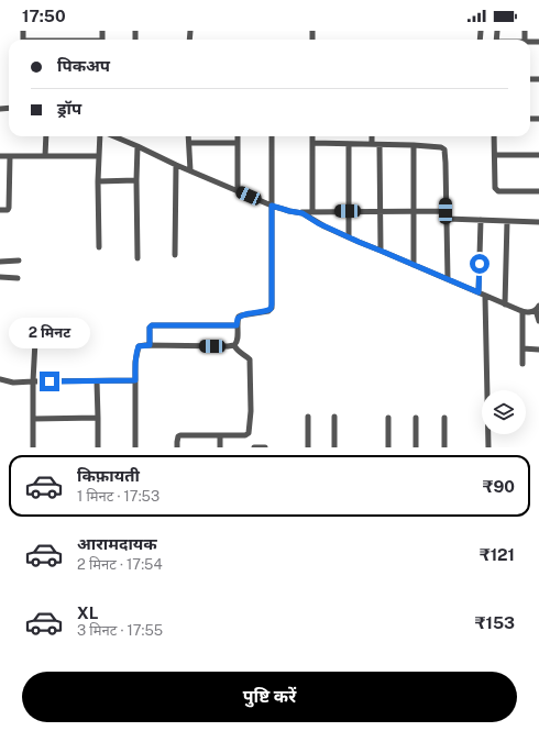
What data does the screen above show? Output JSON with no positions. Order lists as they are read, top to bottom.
{
  "page": {
    "status": "17:50",
    "banner": ["पिकअप", "ड्रॉप"],
    "bubble": "2 मिनट",
    "list": [
      {
        "name": "किफ़ायती",
        "note": "1 मिनट · 17:53",
        "value": "₹90"
      },
      {
        "name": "आरामदायक",
        "note": "2 मिनट · 17:54",
        "value": "₹121"
      },
      {
        "name": "XL",
        "note": "3 मिनट · 17:55",
        "value": "₹153"
      }
    ],
    "buttons": "पुष्टि करें"
  }
}
